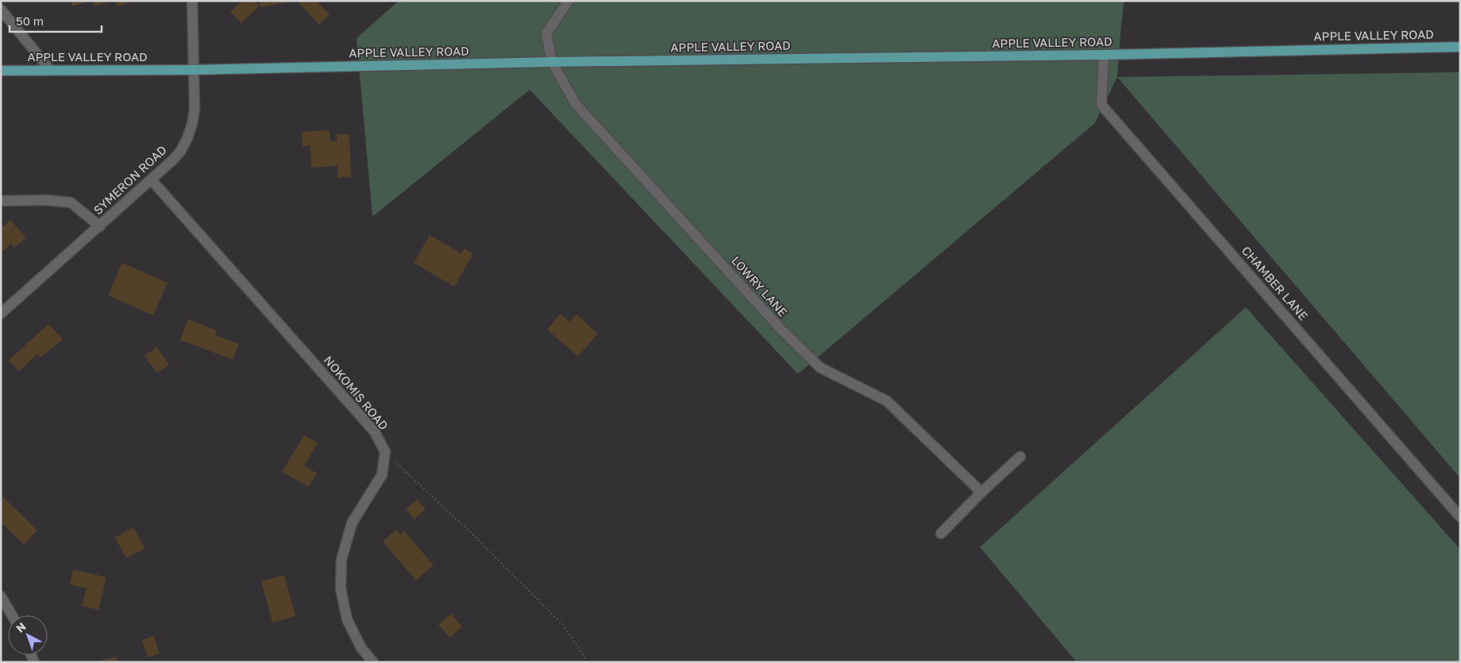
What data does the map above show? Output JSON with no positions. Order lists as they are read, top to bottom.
{
  "streets": {
    "main road": ["APPLE VALLEY ROAD"],
    "street": [
      "SYMERON ROAD",
      "CHAMBER LANE",
      "LOWRY LANE",
      "NOKOMIS ROAD"
    ]
  },
  "crossings": [
    ["APPLE VALLEY ROAD", "SYMERON ROAD"],
    ["APPLE VALLEY ROAD", "CHAMBER LANE"],
    ["APPLE VALLEY ROAD", "LOWRY LANE"],
    ["SYMERON ROAD", "NOKOMIS ROAD"]
  ],
  "scale_bar": "50 m",
  "north": "top left"
}
